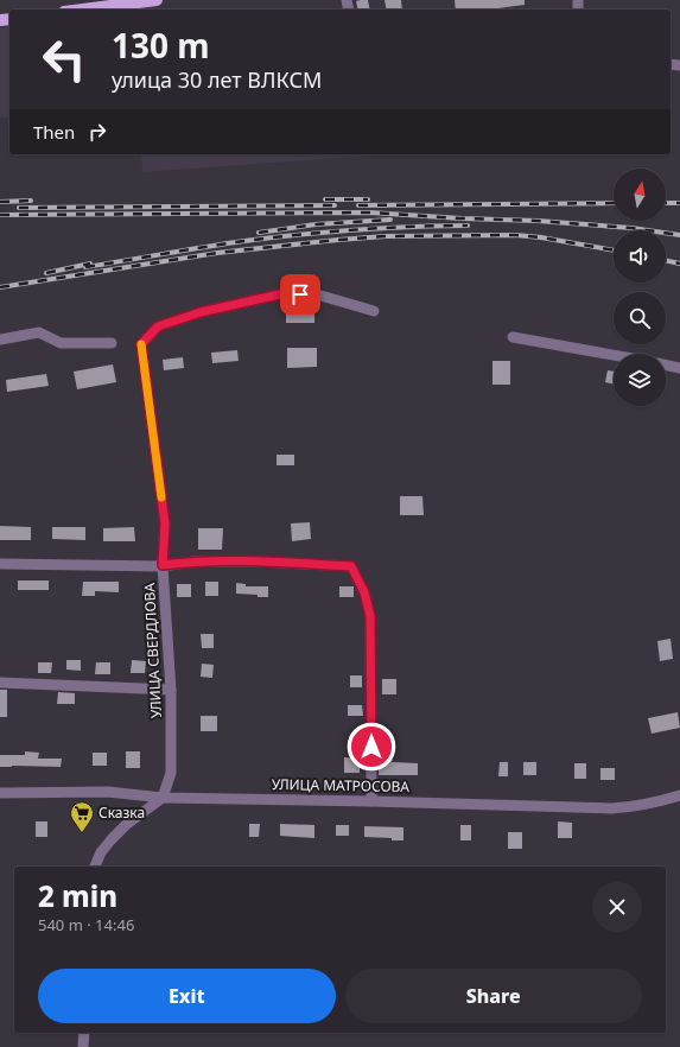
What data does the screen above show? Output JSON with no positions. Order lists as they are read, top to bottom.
{
  "streets": {
    "street": ["УЛИЦА СВЕРДЛОВА", "УЛИЦА МАТРОСОВА"]
  },
  "crossings": [
    ["УЛИЦА СВЕРДЛОВА", "УЛИЦА МАТРОСОВА"]
  ],
  "places": {
    "supermarket": ["Сказка"]
  },
  "north": "top",
  "page": {
    "turn": ["130 m", "улица 30 лет ВЛКСМ"],
    "then": "Then",
    "heading": ["2 min", "540 m · 14:46"],
    "buttons": ["Exit", "Share"]
  }
}
